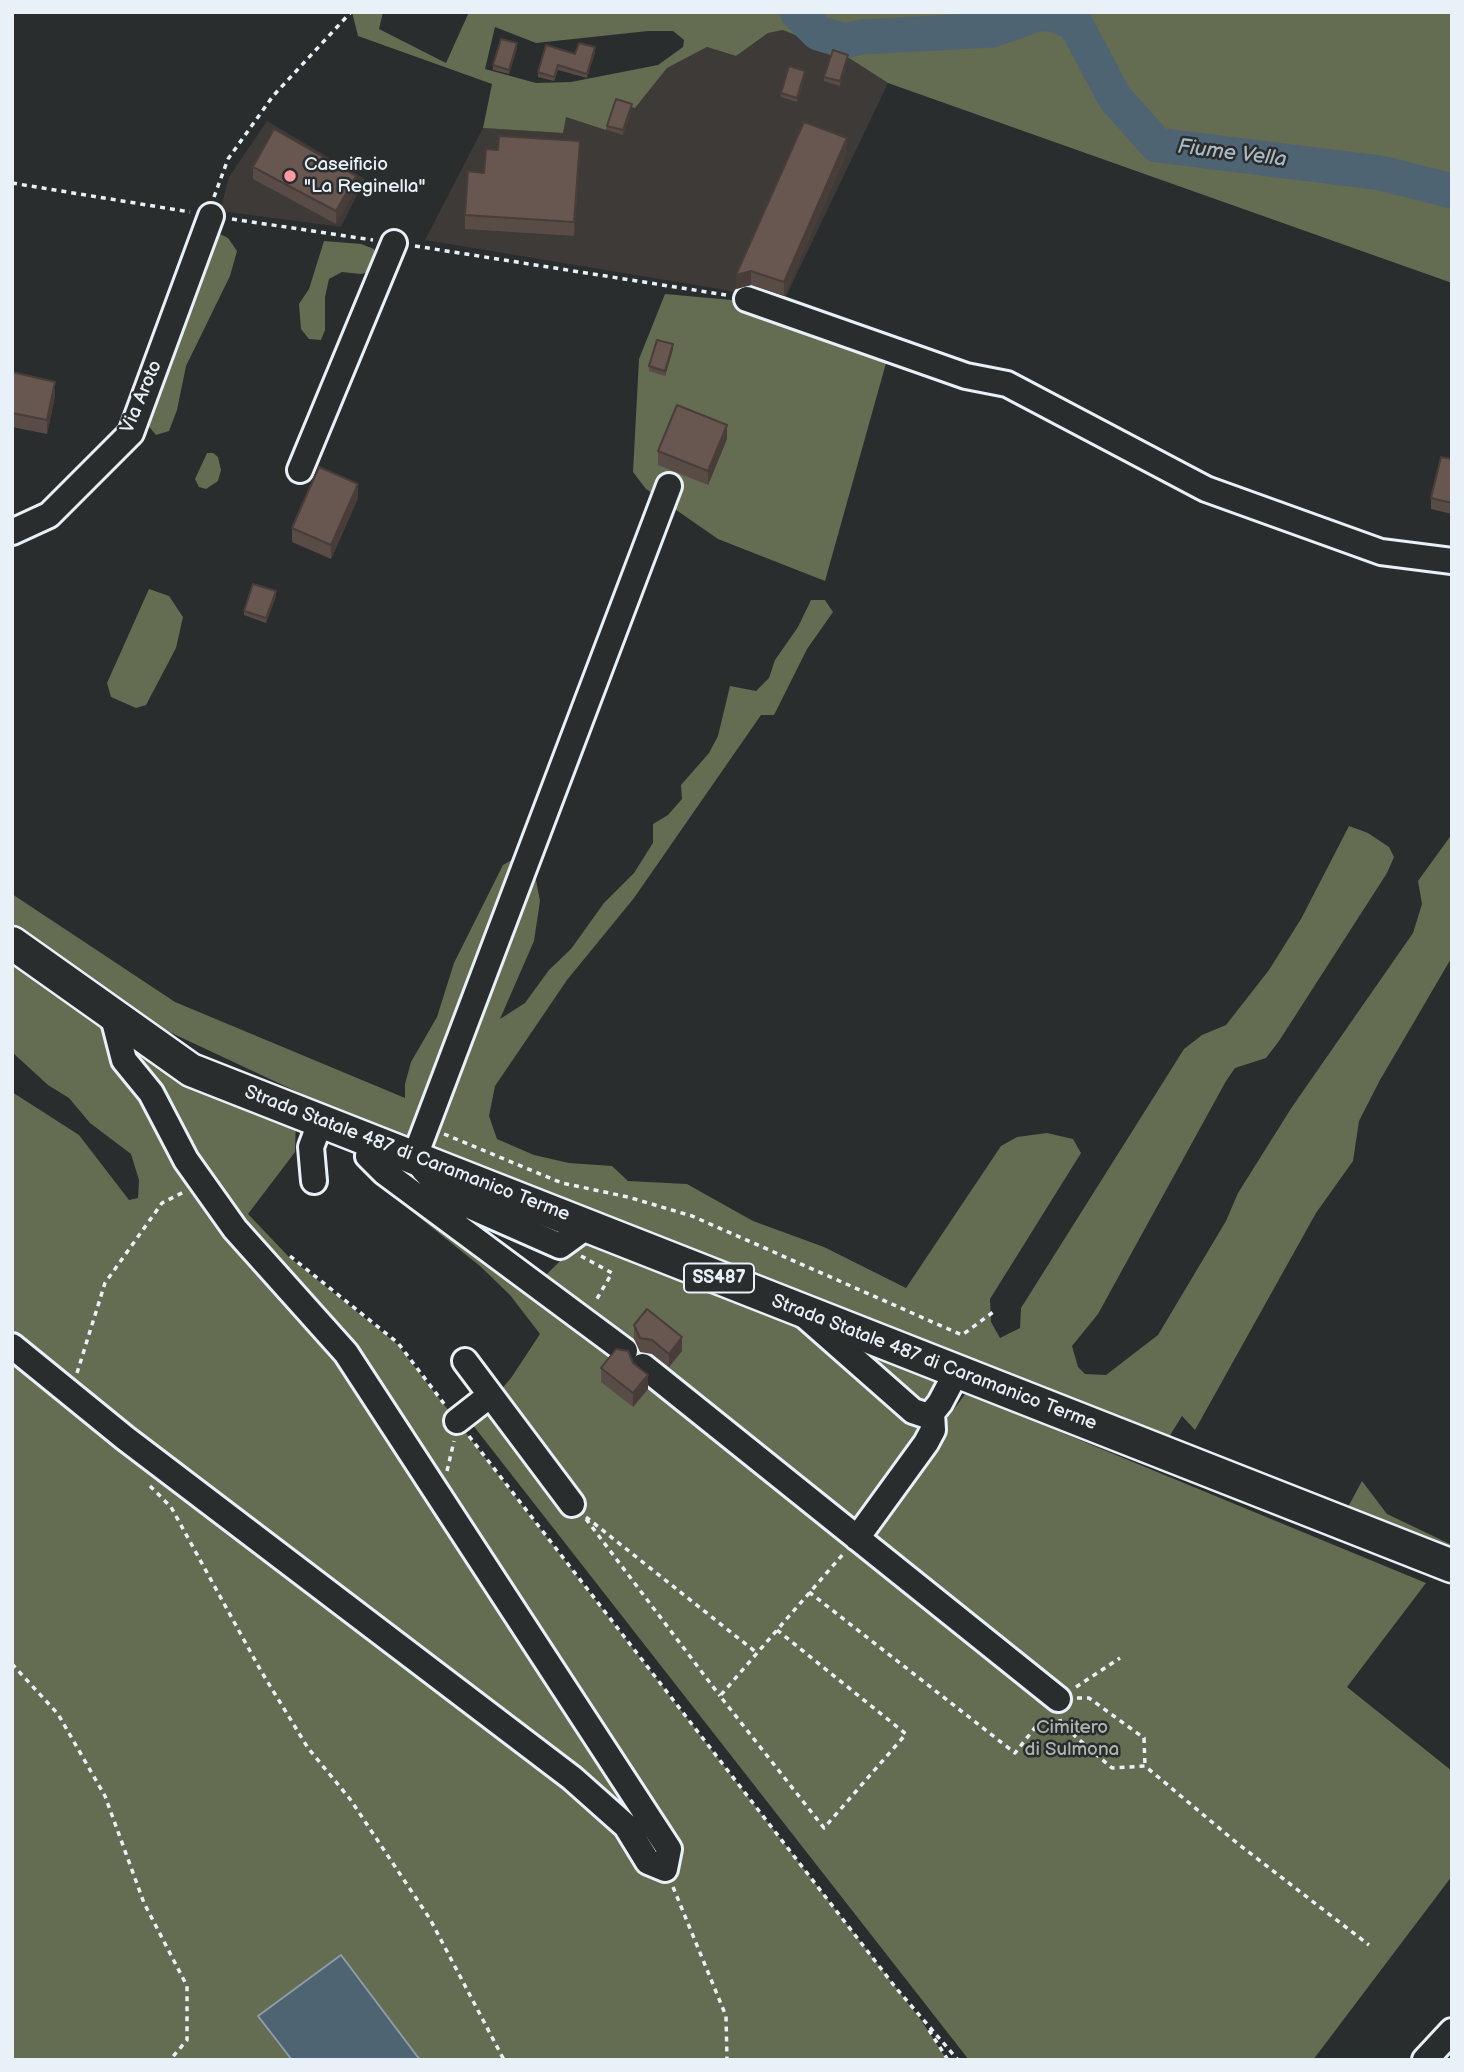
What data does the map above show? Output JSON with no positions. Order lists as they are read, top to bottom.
{
  "streets": {
    "main road": ["Strada Statale 487 di Caramanico Terme", "SS487"],
    "street": ["Via Aroto"]
  },
  "water": ["Fiume Vella"],
  "parks": ["Cimitero di Sulmona"],
  "places": ["Caseificio \"La Reginella\""]
}
